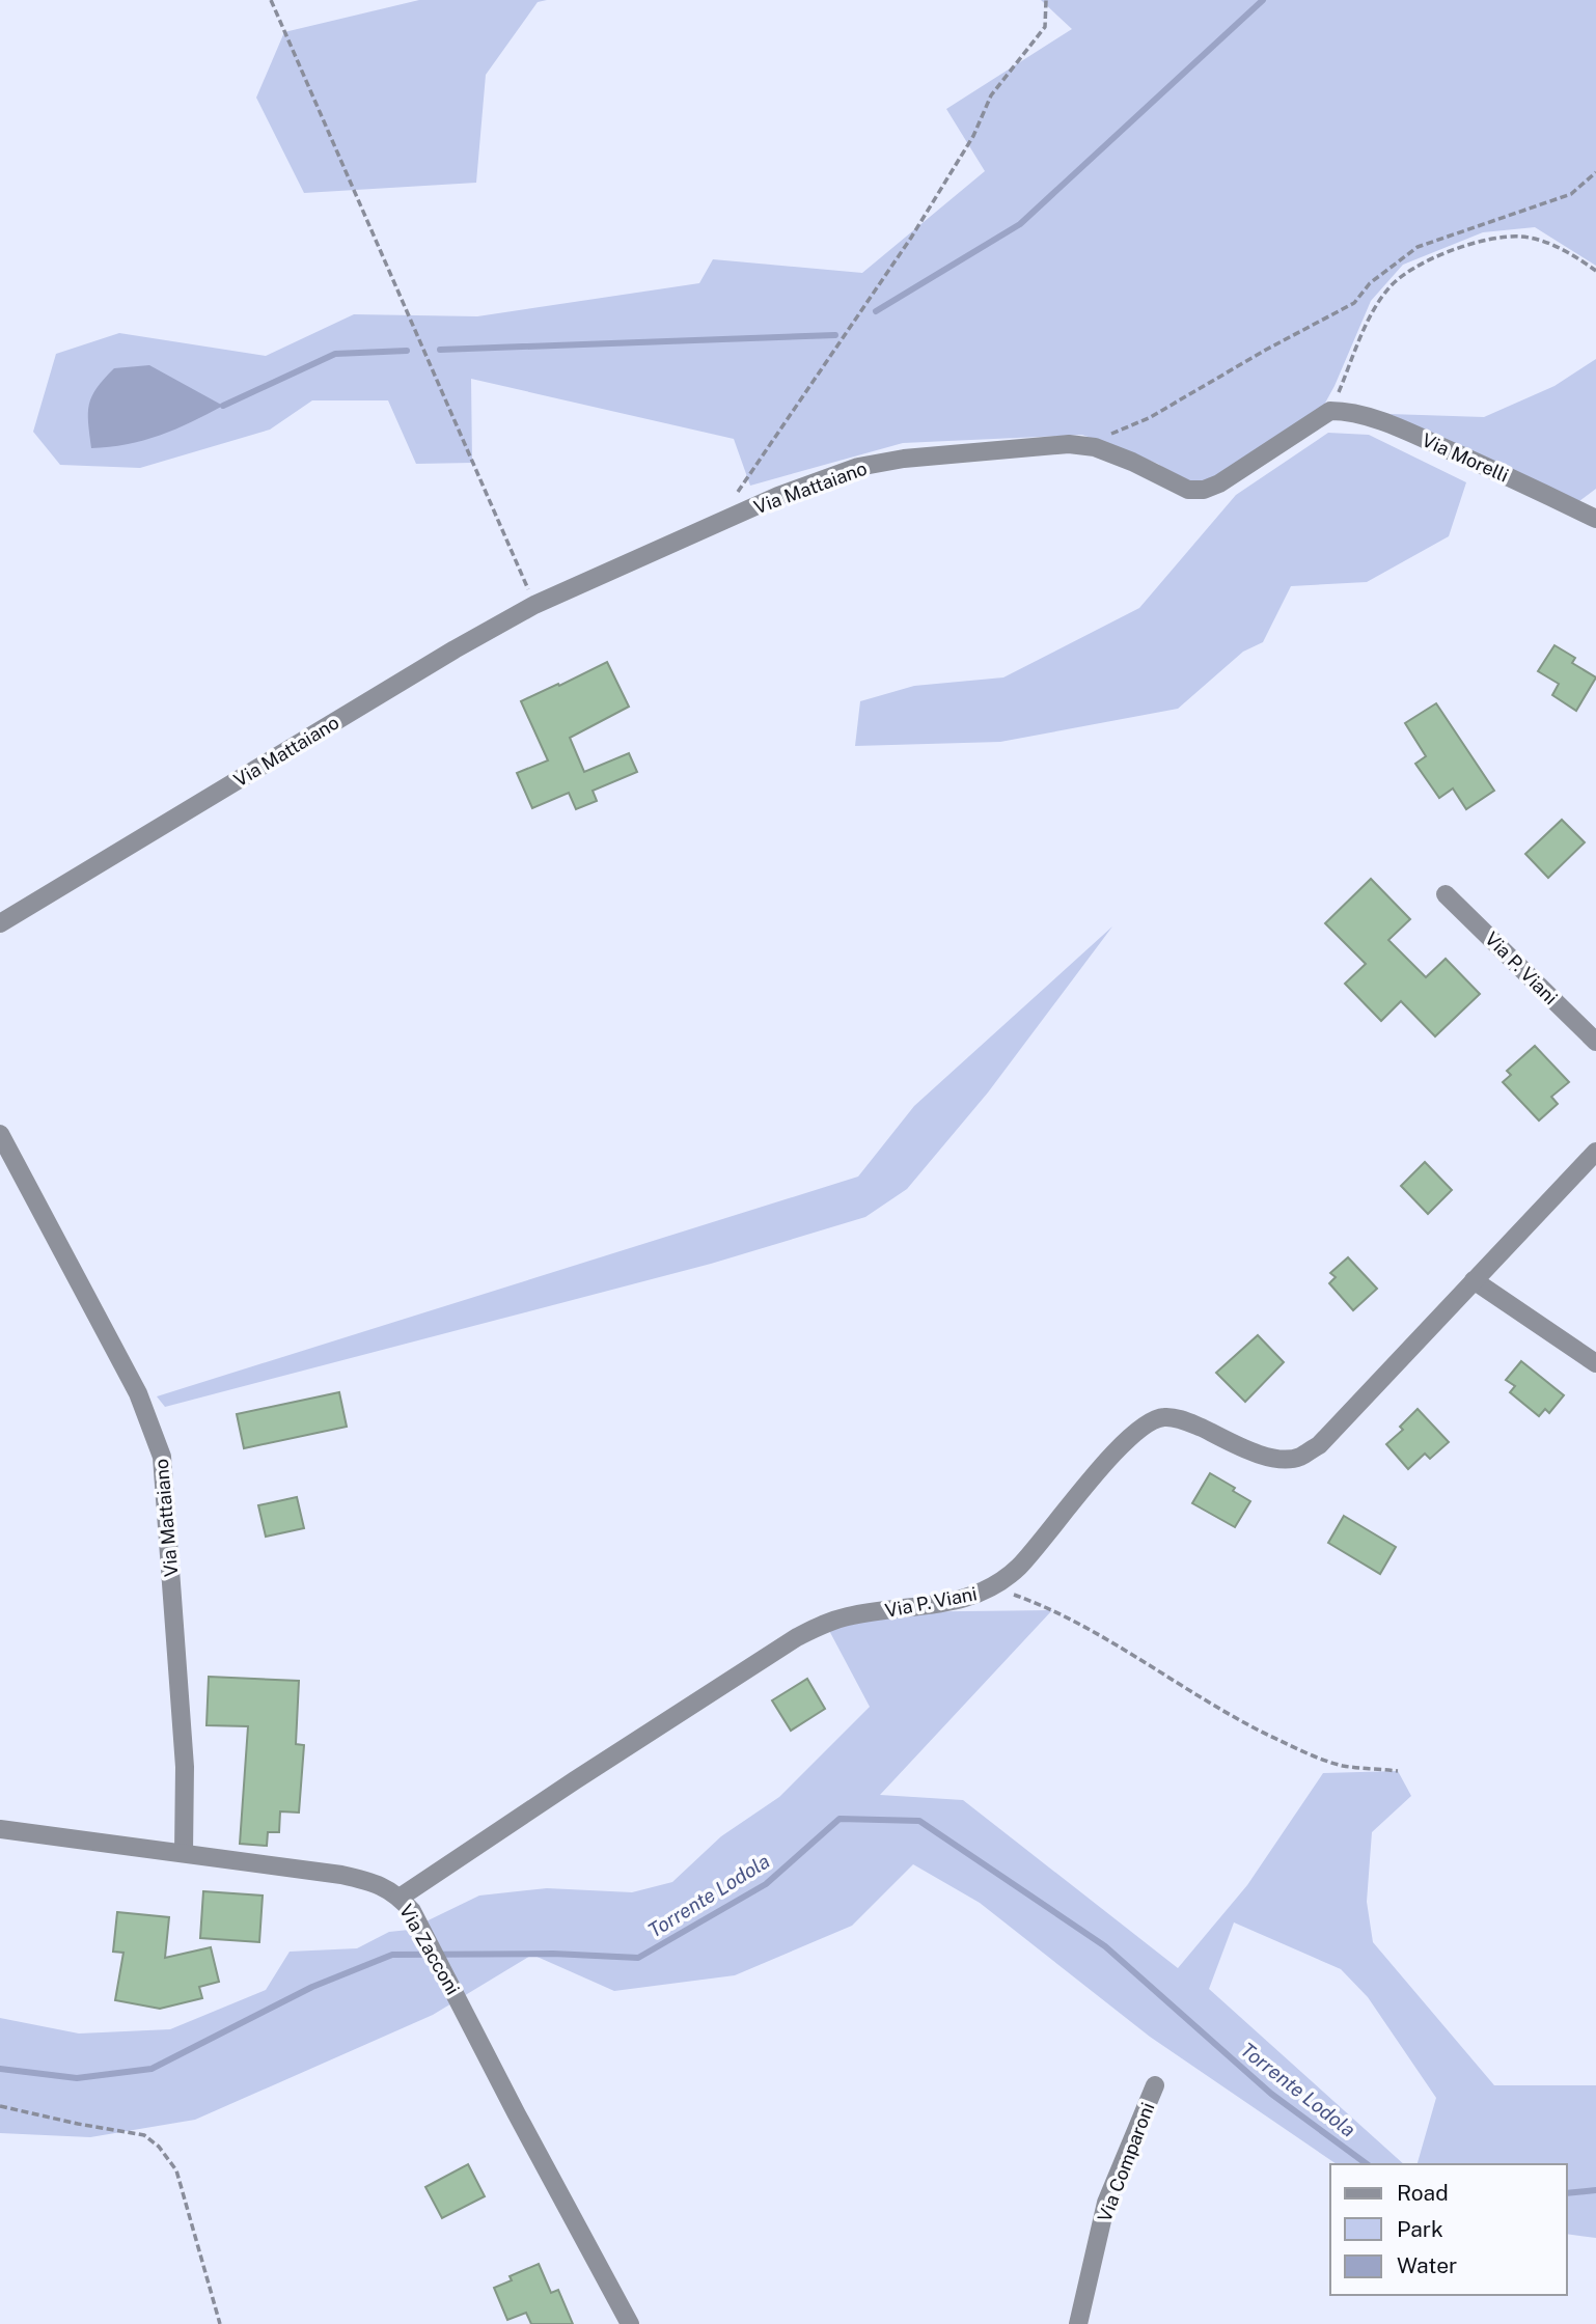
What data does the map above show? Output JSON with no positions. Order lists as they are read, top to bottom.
{
  "streets": {
    "street": [
      "Via Morelli",
      "Via Mattaiano",
      "Via P. Viani",
      "Via Zacconi",
      "Via Comparoni"
    ]
  },
  "crossings": [
    ["Via Morelli", "Via Mattaiano"],
    ["Via Mattaiano", "Via Zacconi"],
    ["Via P. Viani", "Via Zacconi"]
  ],
  "water": ["Torrente Lodola"],
  "legend": ["Road", "Park", "Water"]
}
